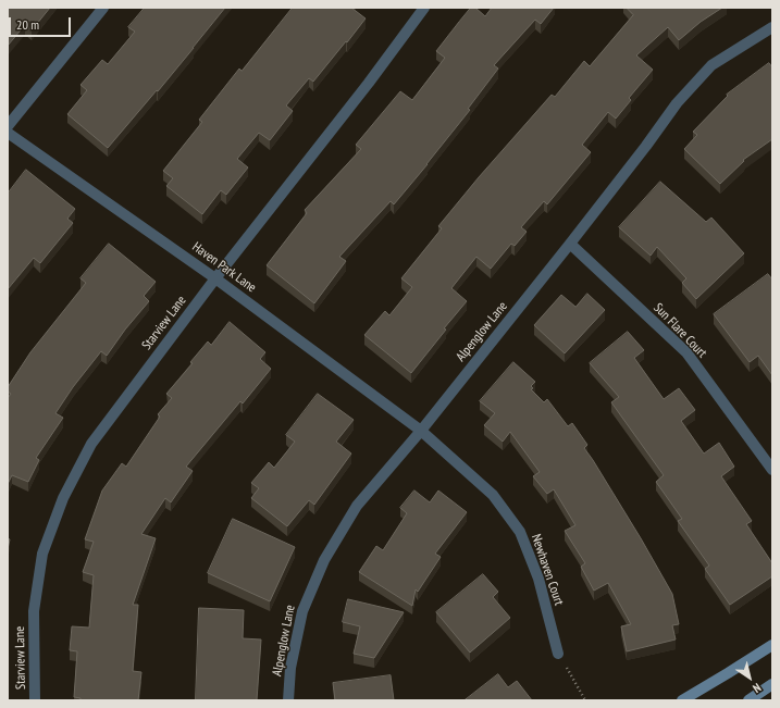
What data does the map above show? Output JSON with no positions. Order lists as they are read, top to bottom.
{
  "streets": {
    "street": [
      "Haven Park Lane",
      "Starview Lane",
      "Sun Flare Court",
      "Alpenglow Lane",
      "Newhaven Court"
    ]
  },
  "crossings": [
    ["Haven Park Lane", "Starview Lane"],
    ["Haven Park Lane", "Alpenglow Lane"],
    ["Haven Park Lane", "Newhaven Court"],
    ["Sun Flare Court", "Alpenglow Lane"],
    ["Alpenglow Lane", "Newhaven Court"]
  ],
  "scale_bar": "20 m",
  "north": "bottom right"
}
